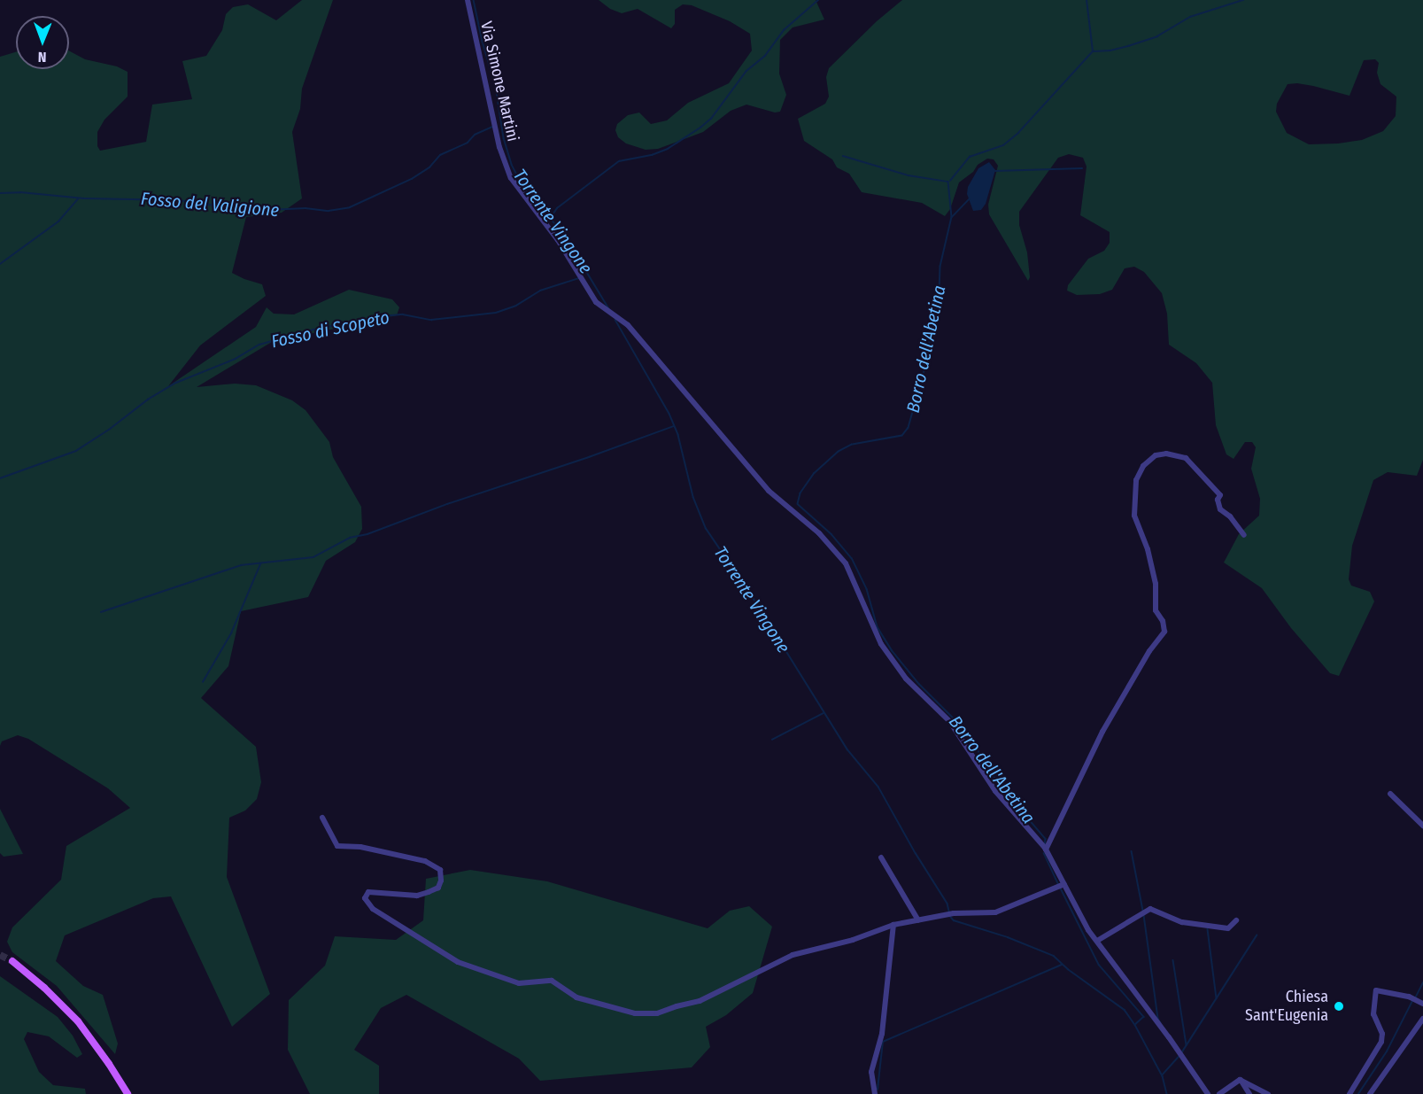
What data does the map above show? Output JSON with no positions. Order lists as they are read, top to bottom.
{
  "streets": {
    "street": ["Via Simone Martini"]
  },
  "water": [
    "Fosso del Valigione",
    "Torrente Vingone",
    "Fosso di Scopeto",
    "Borro dell'Abetina"
  ],
  "places": ["Chiesa Sant'Eugenia"],
  "north": "bottom"
}
